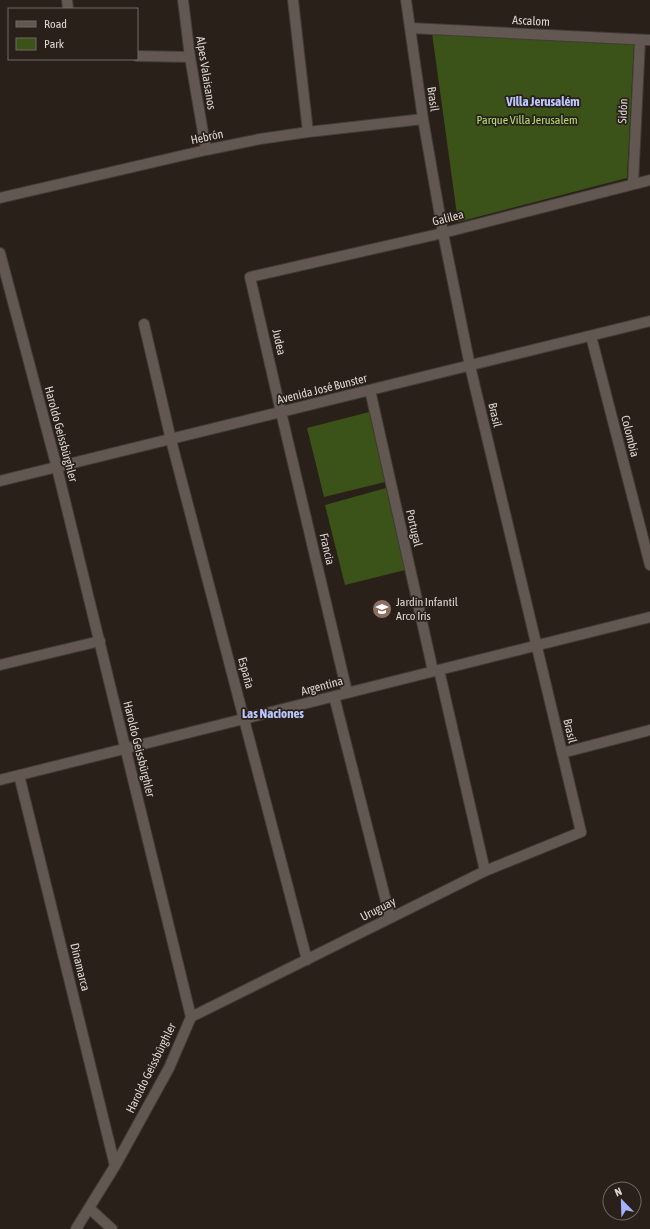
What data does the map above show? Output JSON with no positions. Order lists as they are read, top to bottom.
{
  "streets": {
    "street": [
      "Ascalom",
      "Alpes Valaisanos",
      "Brasil",
      "Sidón",
      "Hebrón",
      "Galilea",
      "Judea",
      "Avenida José Bunster",
      "Haroldo Geissbürghler",
      "Colombia",
      "Portugal",
      "Francia",
      "España",
      "Argentina",
      "Uruguay",
      "Dinamarca"
    ]
  },
  "crossings": [
    ["Ascalom", "Brasil"],
    ["Ascalom", "Sidón"],
    ["Alpes Valaisanos", "Hebrón"],
    ["Brasil", "Hebrón"],
    ["Brasil", "Galilea"],
    ["Brasil", "Avenida José Bunster"],
    ["Brasil", "Argentina"],
    ["Brasil", "Uruguay"],
    ["Sidón", "Galilea"],
    ["Galilea", "Judea"],
    ["Judea", "Avenida José Bunster"],
    ["Judea", "Francia"],
    ["Avenida José Bunster", "Haroldo Geissbürghler"],
    ["Avenida José Bunster", "Colombia"],
    ["Avenida José Bunster", "Portugal"],
    ["Avenida José Bunster", "Francia"],
    ["Avenida José Bunster", "España"],
    ["Haroldo Geissbürghler", "Argentina"],
    ["Haroldo Geissbürghler", "Uruguay"],
    ["Haroldo Geissbürghler", "Dinamarca"],
    ["Portugal", "Argentina"],
    ["Portugal", "Uruguay"],
    ["Francia", "Argentina"],
    ["España", "Argentina"],
    ["España", "Uruguay"],
    ["Argentina", "Dinamarca"]
  ],
  "districts": ["Villa Jerusalém", "Las Naciones"],
  "parks": ["Parque Villa Jerusalem"],
  "places": {
    "school or university": ["Jardin Infantil Arco Iris"]
  },
  "legend": ["Road", "Park"],
  "north": "top left"
}
